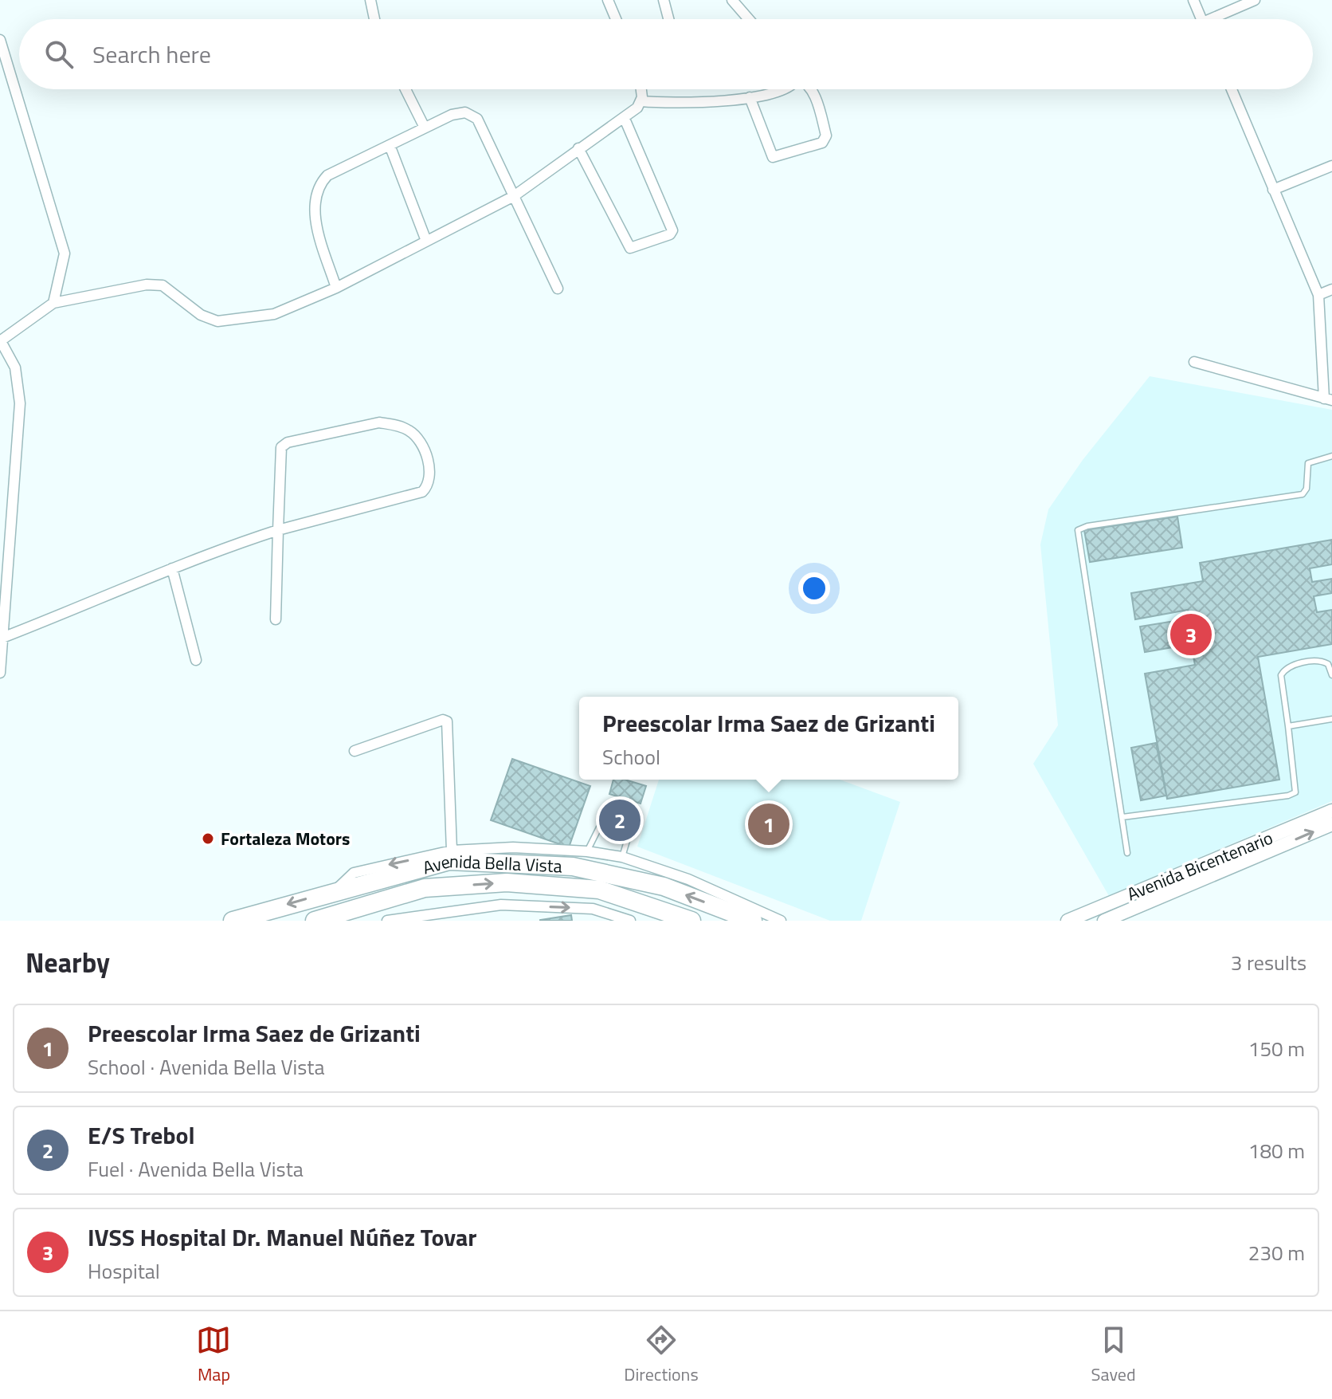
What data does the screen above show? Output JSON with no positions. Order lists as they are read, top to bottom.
{
  "streets": {
    "highway": ["Avenida Bella Vista"],
    "street": ["Avenida Bicentenario"]
  },
  "places": ["Fortaleza Motors"],
  "page": {
    "search": "Search here",
    "pins": ["3", "2", "1"],
    "popup": ["Preescolar Irma Saez de Grizanti", "School"],
    "heading": ["Nearby", "3 results"],
    "list": [
      {
        "mark": "1",
        "name": "Preescolar Irma Saez de Grizanti",
        "note": "School · Avenida Bella Vista",
        "value": "150 m"
      },
      {
        "mark": "2",
        "name": "E/S Trebol",
        "note": "Fuel · Avenida Bella Vista",
        "value": "180 m"
      },
      {
        "mark": "3",
        "name": "IVSS Hospital Dr. Manuel Núñez Tovar",
        "note": "Hospital",
        "value": "230 m"
      }
    ],
    "nav": ["Map", "Directions", "Saved"]
  }
}
